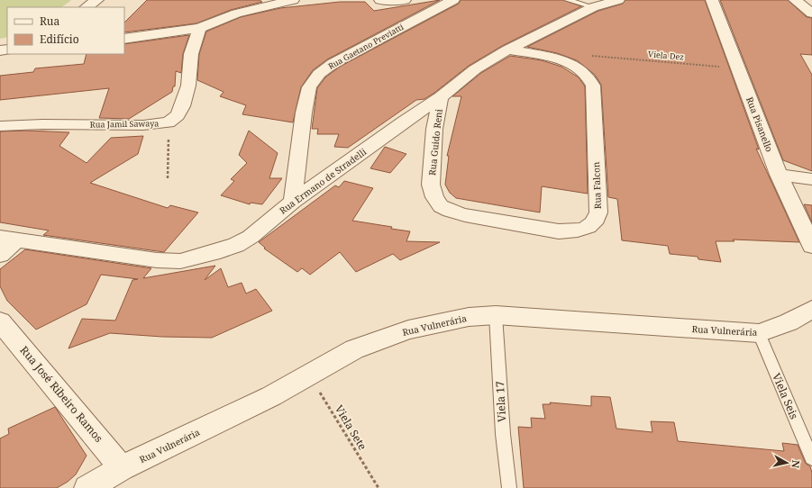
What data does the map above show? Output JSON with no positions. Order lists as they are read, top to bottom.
{
  "streets": {
    "street": [
      "Rua Gaetano Previatti",
      "Rua Jamil Sawaya",
      "Rua Pisanello",
      "Rua Guido Reni",
      "Rua Ermano de Stradelli",
      "Rua Falcon",
      "Rua Vulnerária",
      "Rua José Ribeiro Ramos"
    ],
    "lane": ["Viela Seis", "Viela 17"],
    "path": ["Viela Dez", "Viela Sete"]
  },
  "crossings": [
    ["Rua Gaetano Previatti", "Rua Ermano de Stradelli"],
    ["Viela Dez", "Rua Pisanello"],
    ["Rua Guido Reni", "Rua Ermano de Stradelli"],
    ["Rua Guido Reni", "Rua Falcon"],
    ["Rua Ermano de Stradelli", "Rua Falcon"],
    ["Rua Vulnerária", "Rua José Ribeiro Ramos"],
    ["Rua Vulnerária", "Viela Seis"],
    ["Rua Vulnerária", "Viela 17"],
    ["Rua Vulnerária", "Viela Sete"]
  ],
  "legend": ["Rua", "Edifício"],
  "north": "right"
}
